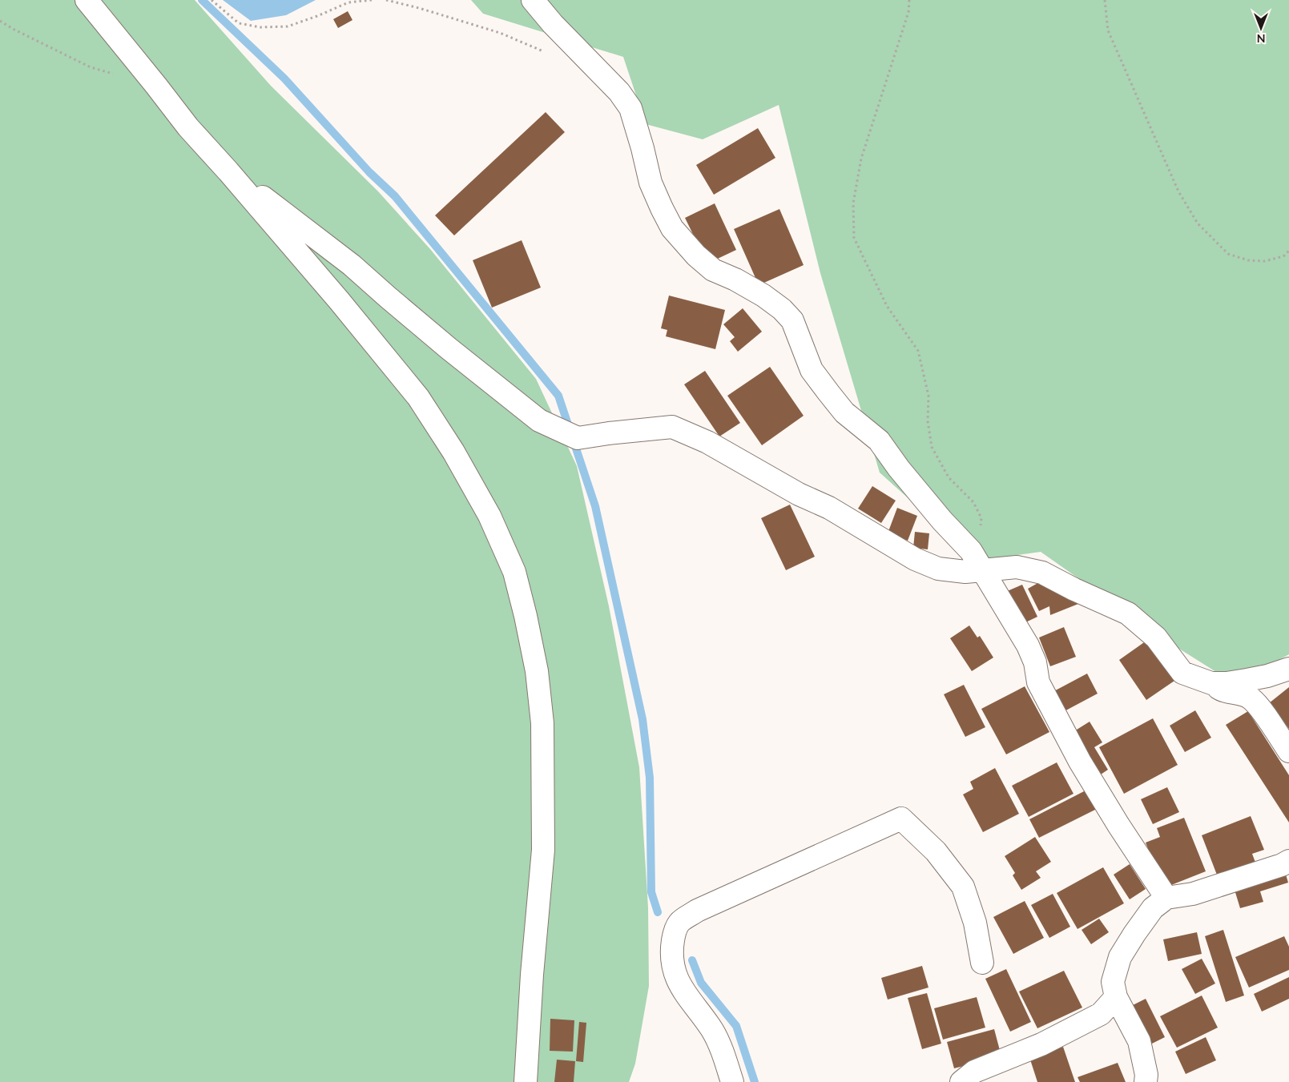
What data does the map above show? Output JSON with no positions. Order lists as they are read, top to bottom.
{
  "north": "bottom"
}
